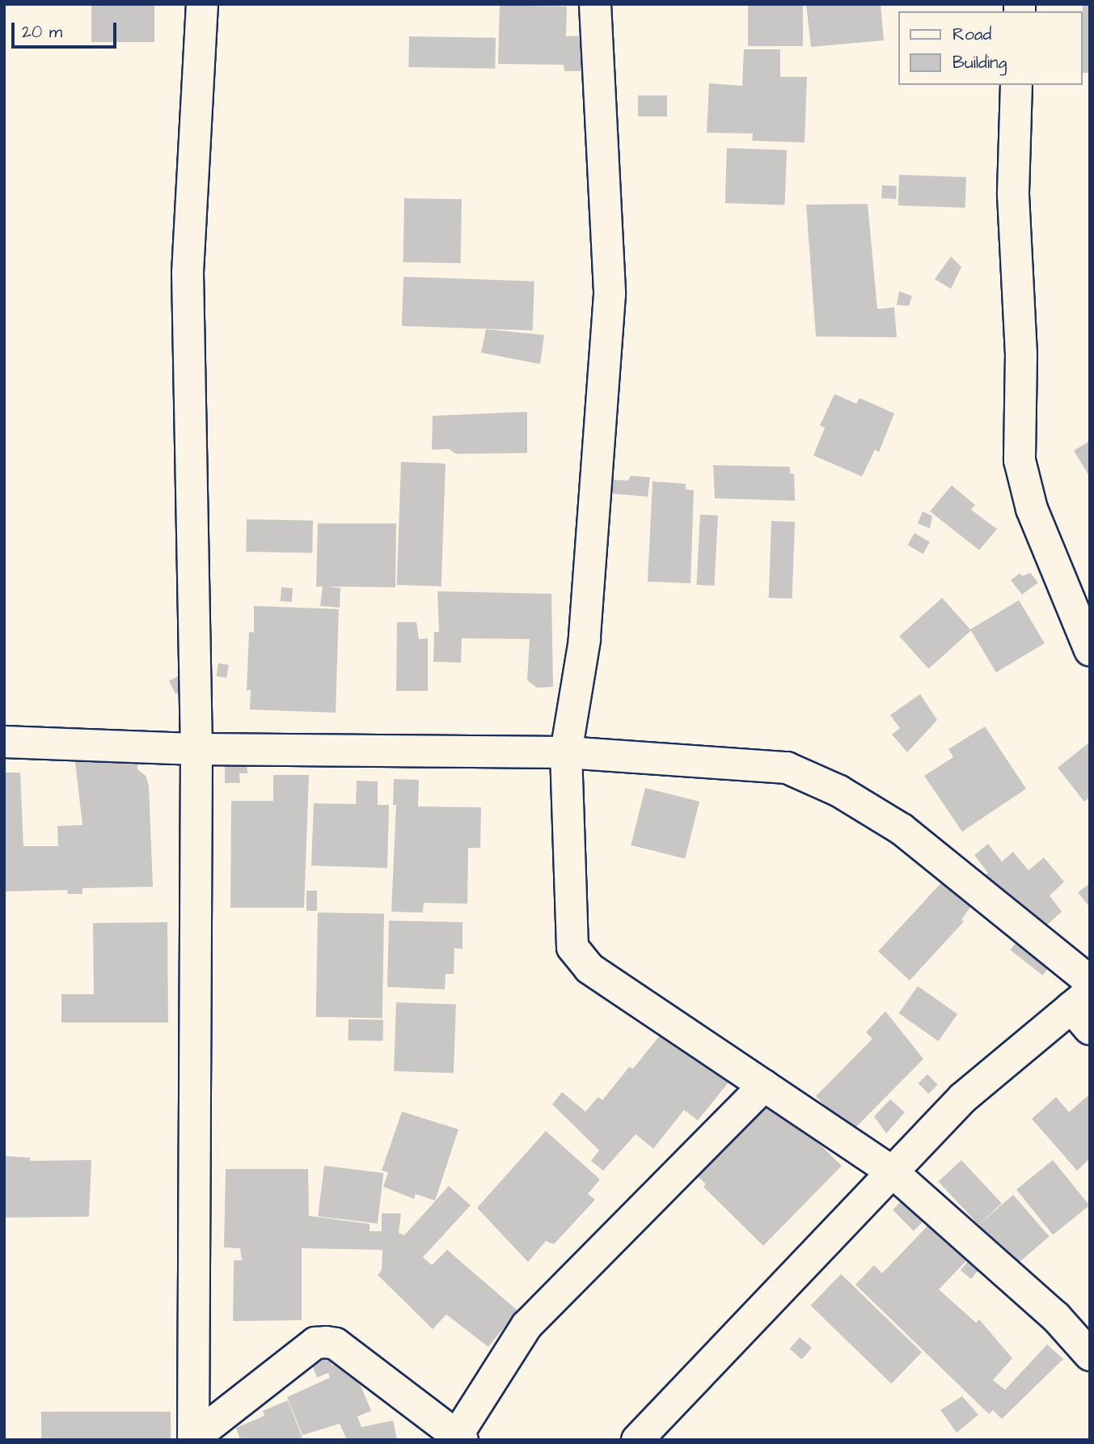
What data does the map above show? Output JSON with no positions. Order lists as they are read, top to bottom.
{
  "legend": ["Road", "Building"],
  "scale_bar": "20 m"
}
